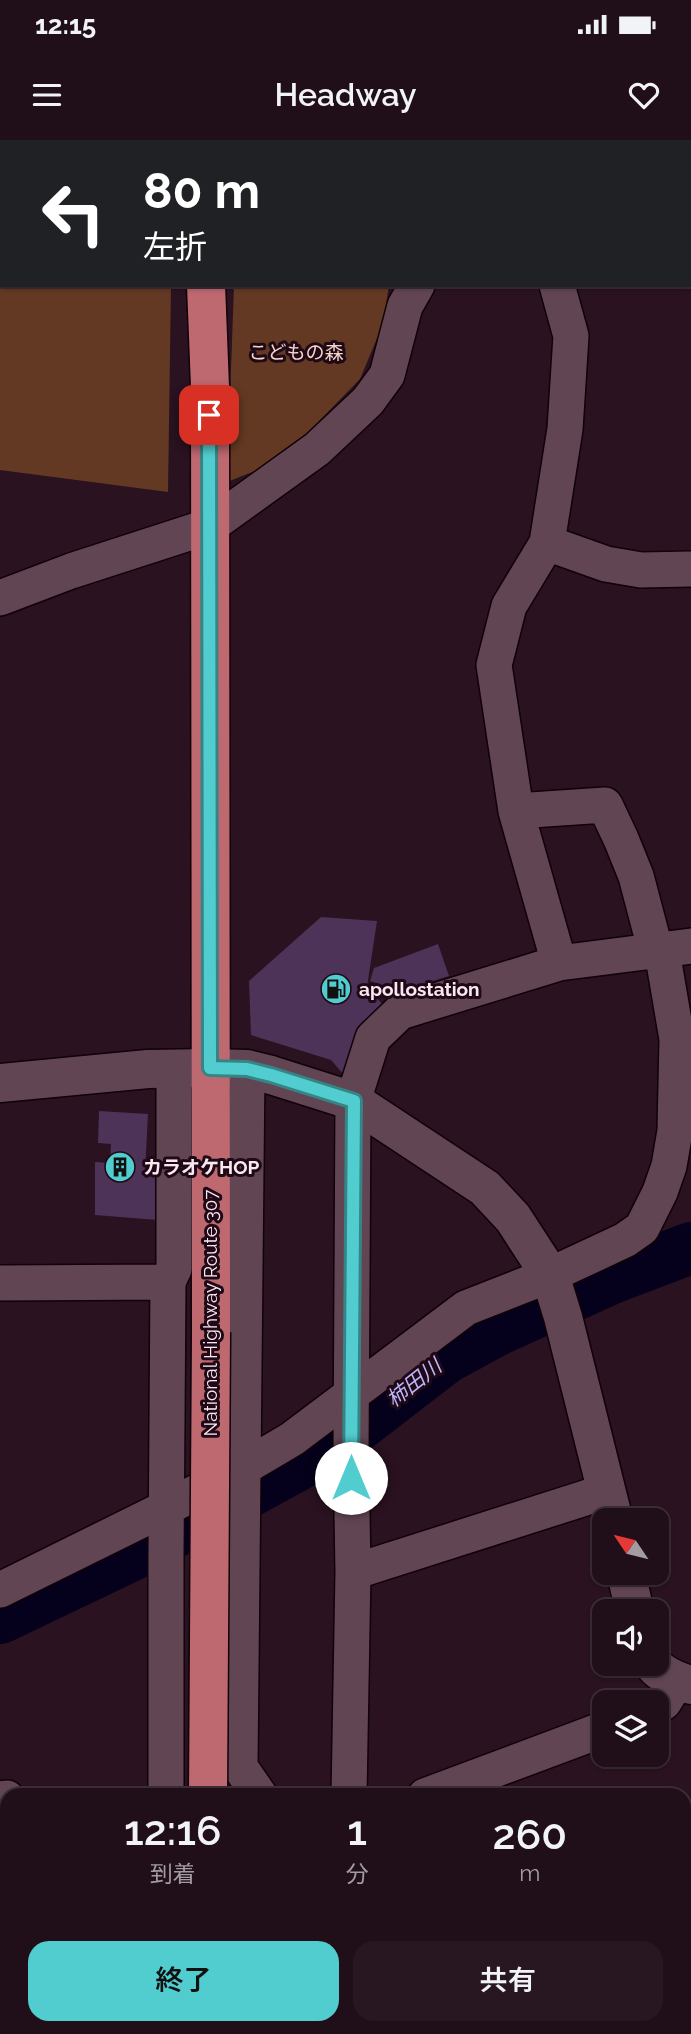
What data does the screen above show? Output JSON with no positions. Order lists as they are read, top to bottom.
{
  "streets": {
    "highway": ["National Highway Route 307"]
  },
  "water": ["柿田川"],
  "parks": ["こどもの森"],
  "places": {
    "fuel station": ["apollostation"],
    "building": ["カラオケHOP"]
  },
  "north": "top left",
  "page": {
    "status": "12:15",
    "header": "Headway",
    "turn": ["80 m", "左折"],
    "eta": [
      "12:16",
      "到着",
      "1",
      "分",
      "260",
      "m"
    ],
    "buttons": ["終了", "共有"]
  }
}
